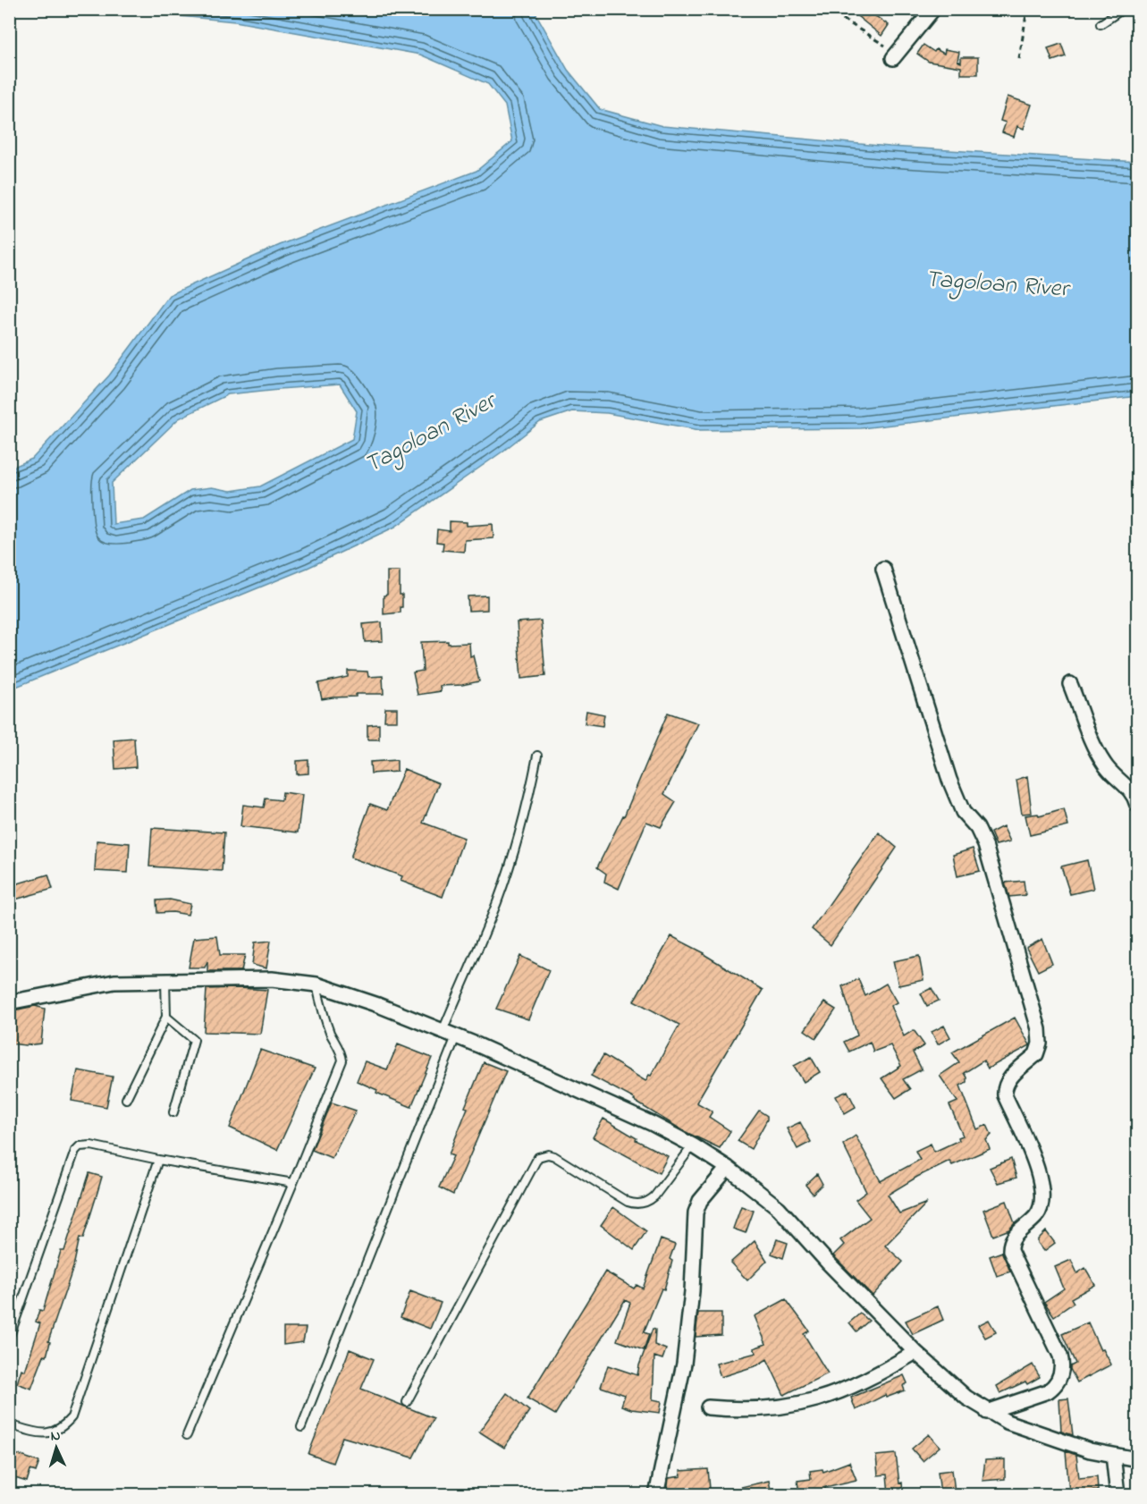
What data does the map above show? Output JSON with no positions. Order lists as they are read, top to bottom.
{
  "water": ["Tagoloan River"],
  "north": "top"
}
